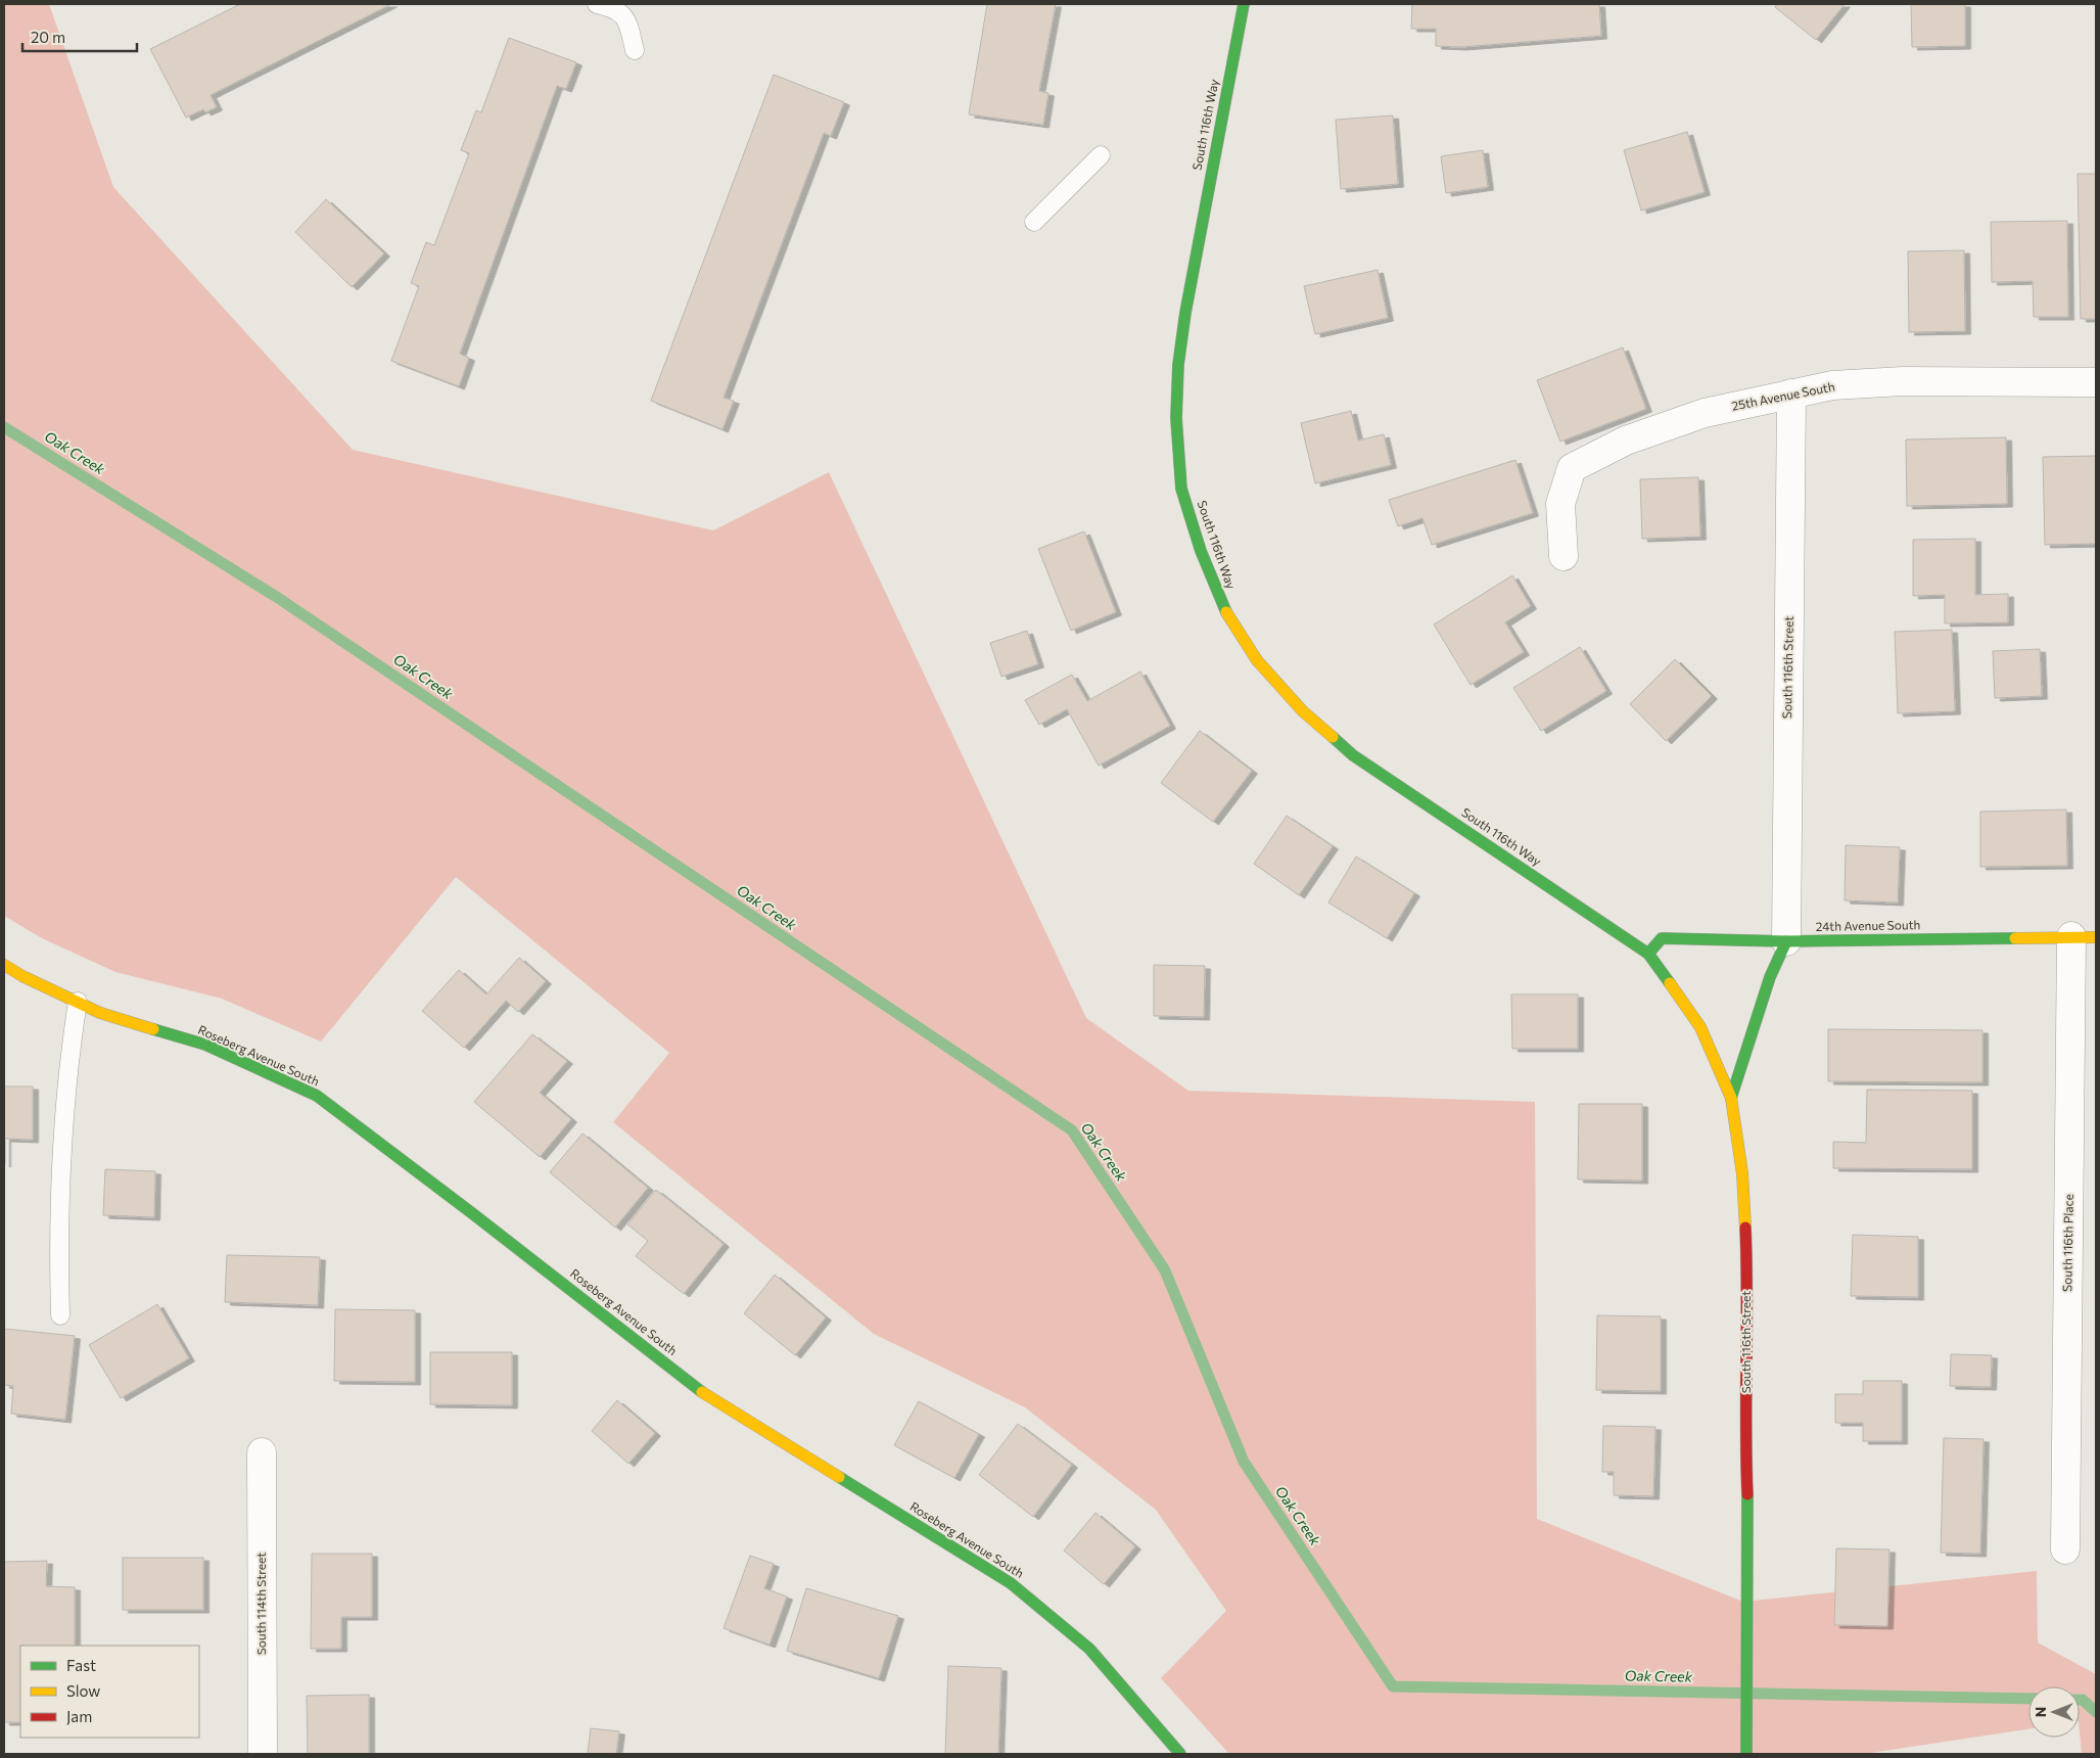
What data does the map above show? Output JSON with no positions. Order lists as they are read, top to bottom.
{
  "streets": {
    "street": [
      "South 116th Way",
      "25th Avenue South",
      "South 116th Street",
      "24th Avenue South",
      "Roseberg Avenue South",
      "South 116th Place",
      "South 114th Street"
    ]
  },
  "crossings": [
    ["South 116th Way", "South 116th Street"],
    ["South 116th Way", "24th Avenue South"],
    ["25th Avenue South", "South 116th Street"],
    ["South 116th Street", "24th Avenue South"],
    ["24th Avenue South", "South 116th Place"]
  ],
  "water": ["Oak Creek"],
  "legend": ["Fast", "Slow", "Jam"],
  "scale_bar": "20 m",
  "north": "left"
}
